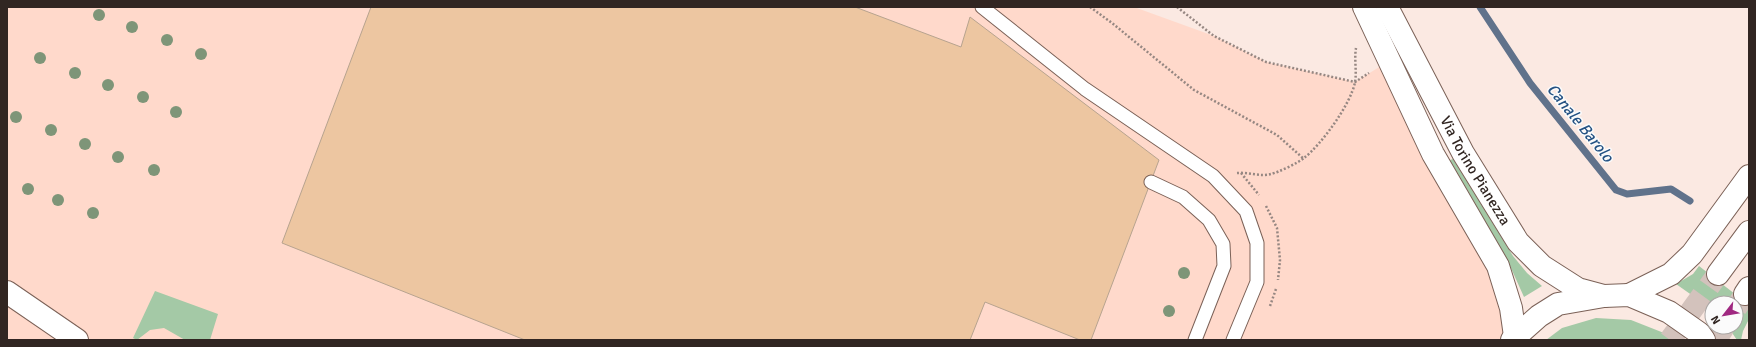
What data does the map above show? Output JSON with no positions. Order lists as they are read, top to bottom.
{
  "streets": {
    "main road": ["Via Torino Pianezza"]
  },
  "water": ["Canale Barolo"],
  "north": "bottom left"
}
